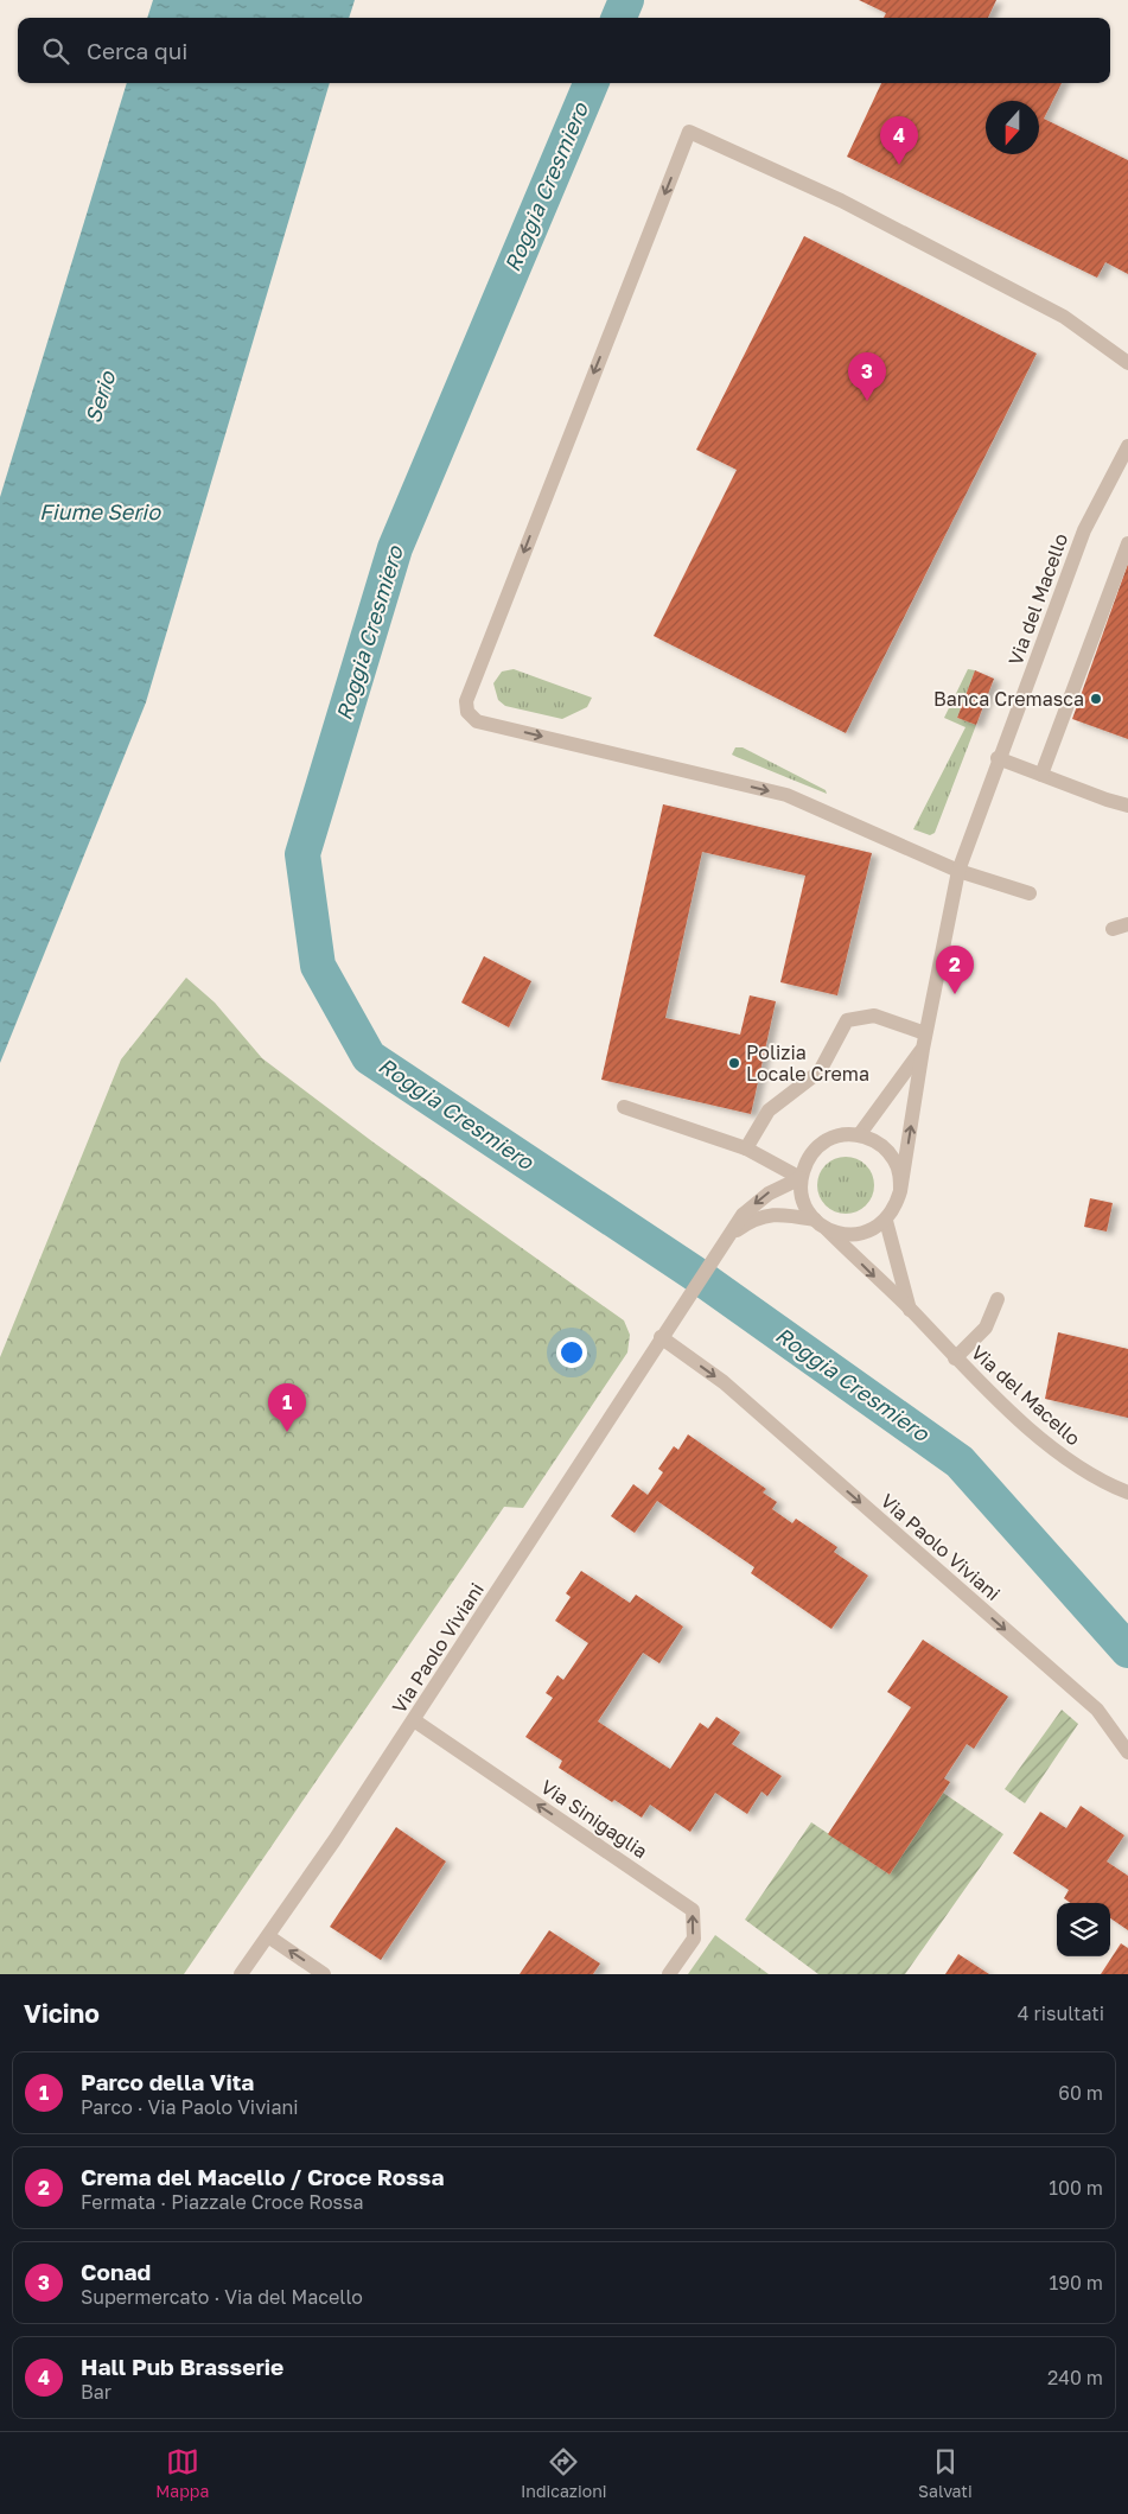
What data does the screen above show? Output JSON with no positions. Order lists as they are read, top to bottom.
{
  "streets": {
    "street": ["Via del Macello", "Via Paolo Viviani", "Via Sinigaglia"]
  },
  "crossings": [
    ["Via del Macello", "Via Paolo Viviani"],
    ["Via Paolo Viviani", "Via Sinigaglia"]
  ],
  "one_way": ["Via Paolo Viviani", "Via Sinigaglia"],
  "water": ["Roggia Cresmiero", "Serio", "Fiume Serio"],
  "places": ["Banca Cremasca", "Polizia Locale Crema"],
  "north": "bottom",
  "page": {
    "search": "Cerca qui",
    "pins": [
      "4",
      "3",
      "2",
      "1"
    ],
    "heading": ["Vicino", "4 risultati"],
    "list": [
      {
        "mark": "1",
        "name": "Parco della Vita",
        "note": "Parco · Via Paolo Viviani",
        "value": "60 m"
      },
      {
        "mark": "2",
        "name": "Crema del Macello / Croce Rossa",
        "note": "Fermata · Piazzale Croce Rossa",
        "value": "100 m"
      },
      {
        "mark": "3",
        "name": "Conad",
        "note": "Supermercato · Via del Macello",
        "value": "190 m"
      },
      {
        "mark": "4",
        "name": "Hall Pub Brasserie",
        "note": "Bar",
        "value": "240 m"
      }
    ],
    "nav": ["Mappa", "Indicazioni", "Salvati"]
  }
}
